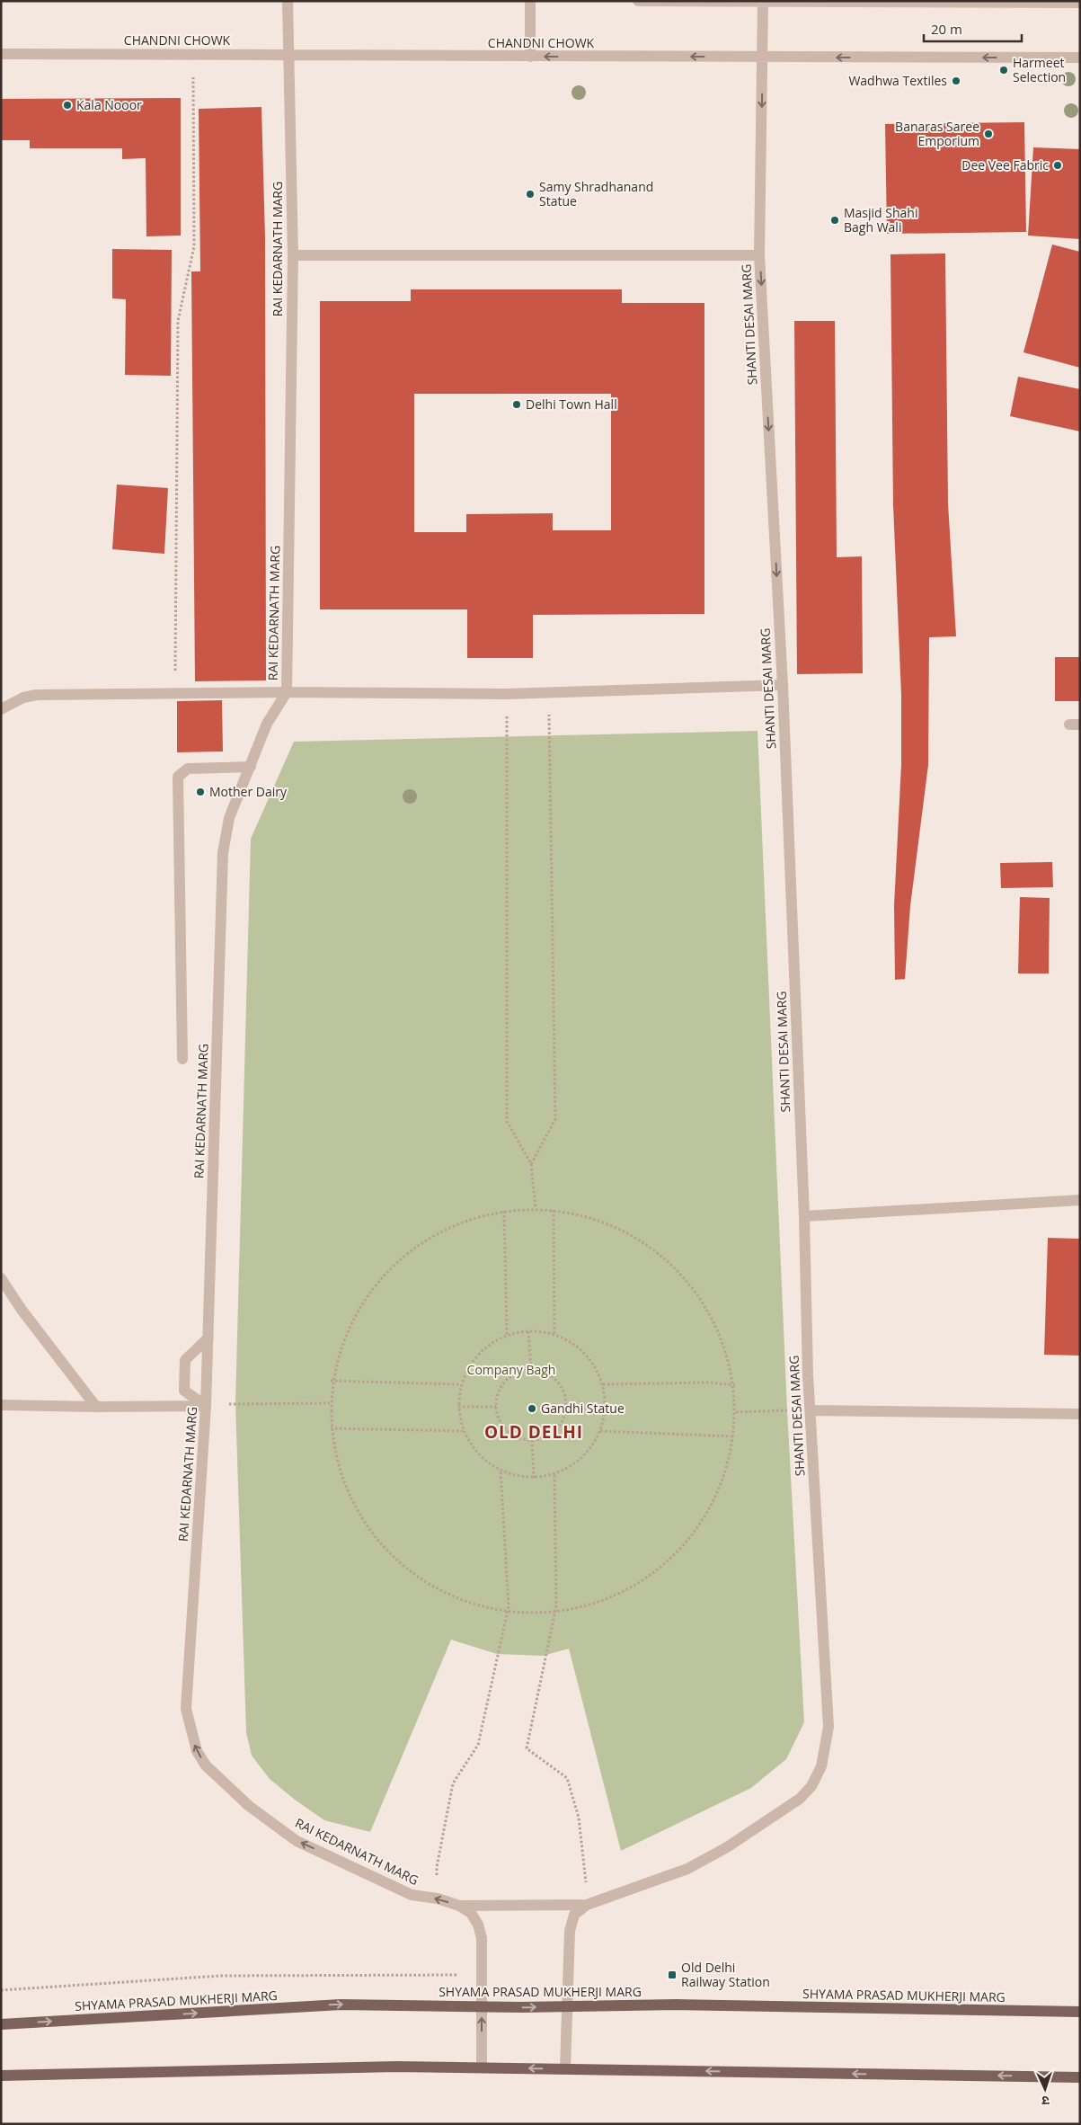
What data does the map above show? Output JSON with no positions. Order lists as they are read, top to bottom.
{
  "streets": {
    "main road": ["SHYAMA PRASAD MUKHERJI MARG"],
    "street": ["CHANDNI CHOWK", "RAI KEDARNATH MARG", "SHANTI DESAI MARG"]
  },
  "crossings": [
    ["CHANDNI CHOWK", "RAI KEDARNATH MARG"],
    ["CHANDNI CHOWK", "SHANTI DESAI MARG"],
    ["RAI KEDARNATH MARG", "SHANTI DESAI MARG"],
    ["RAI KEDARNATH MARG", "SHYAMA PRASAD MUKHERJI MARG"]
  ],
  "districts": ["OLD DELHI"],
  "parks": ["Company Bagh"],
  "places": {
    "other": [
      "Harmeet Selection",
      "Wadhwa Textiles",
      "Kala Nooor",
      "Banaras Saree Emporium",
      "Dee Vee Fabric",
      "Samy Shradhanand Statue",
      "Masjid Shahi Bagh Wali",
      "Delhi Town Hall",
      "Mother Dairy",
      "Gandhi Statue"
    ],
    "transit": ["Old Delhi Railway Station"]
  },
  "scale_bar": "20 m",
  "north": "bottom"
}
